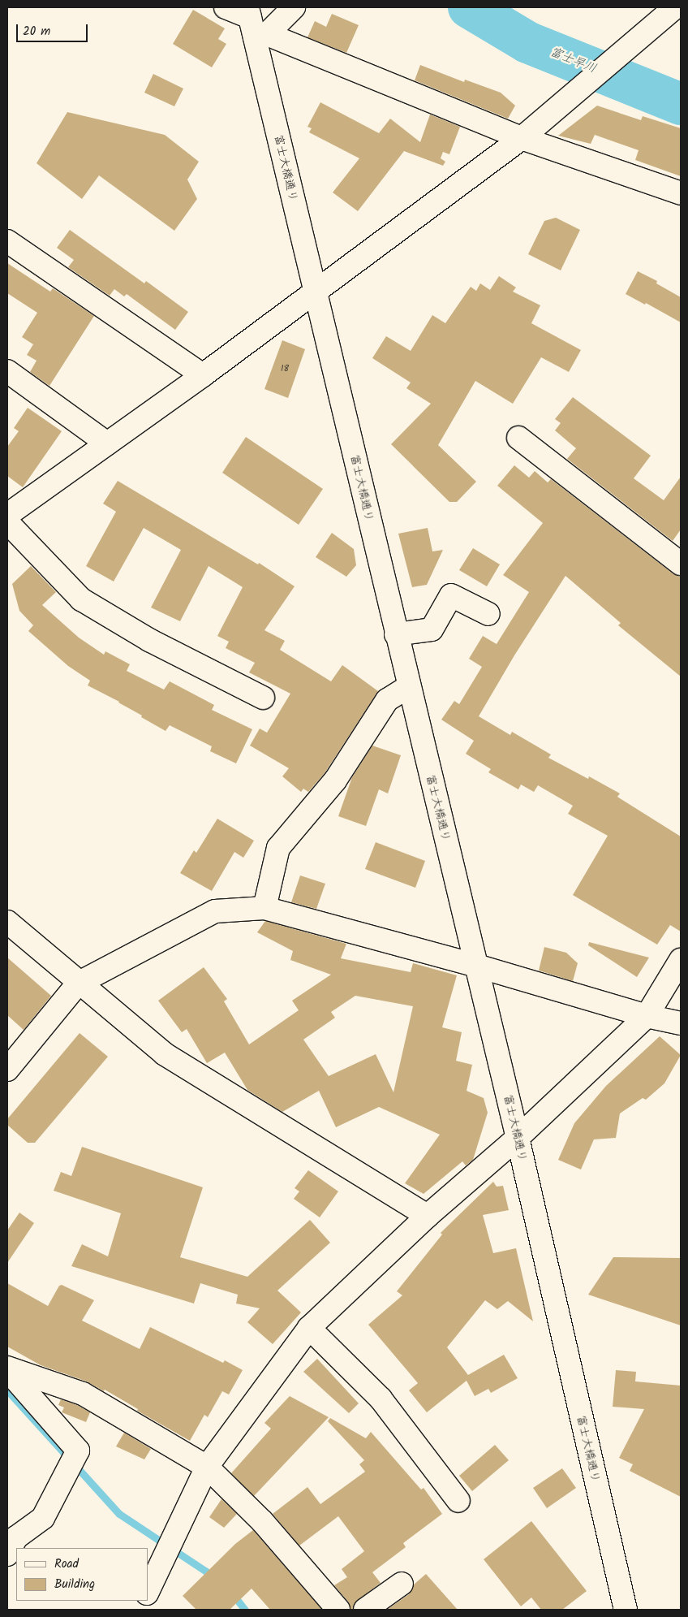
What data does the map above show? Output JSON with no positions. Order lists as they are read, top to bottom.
{
  "streets": {
    "street": ["富士大橋通り"]
  },
  "water": ["富士早川"],
  "house_numbers": ["18"],
  "legend": ["Road", "Building"],
  "scale_bar": "20 m"
}
